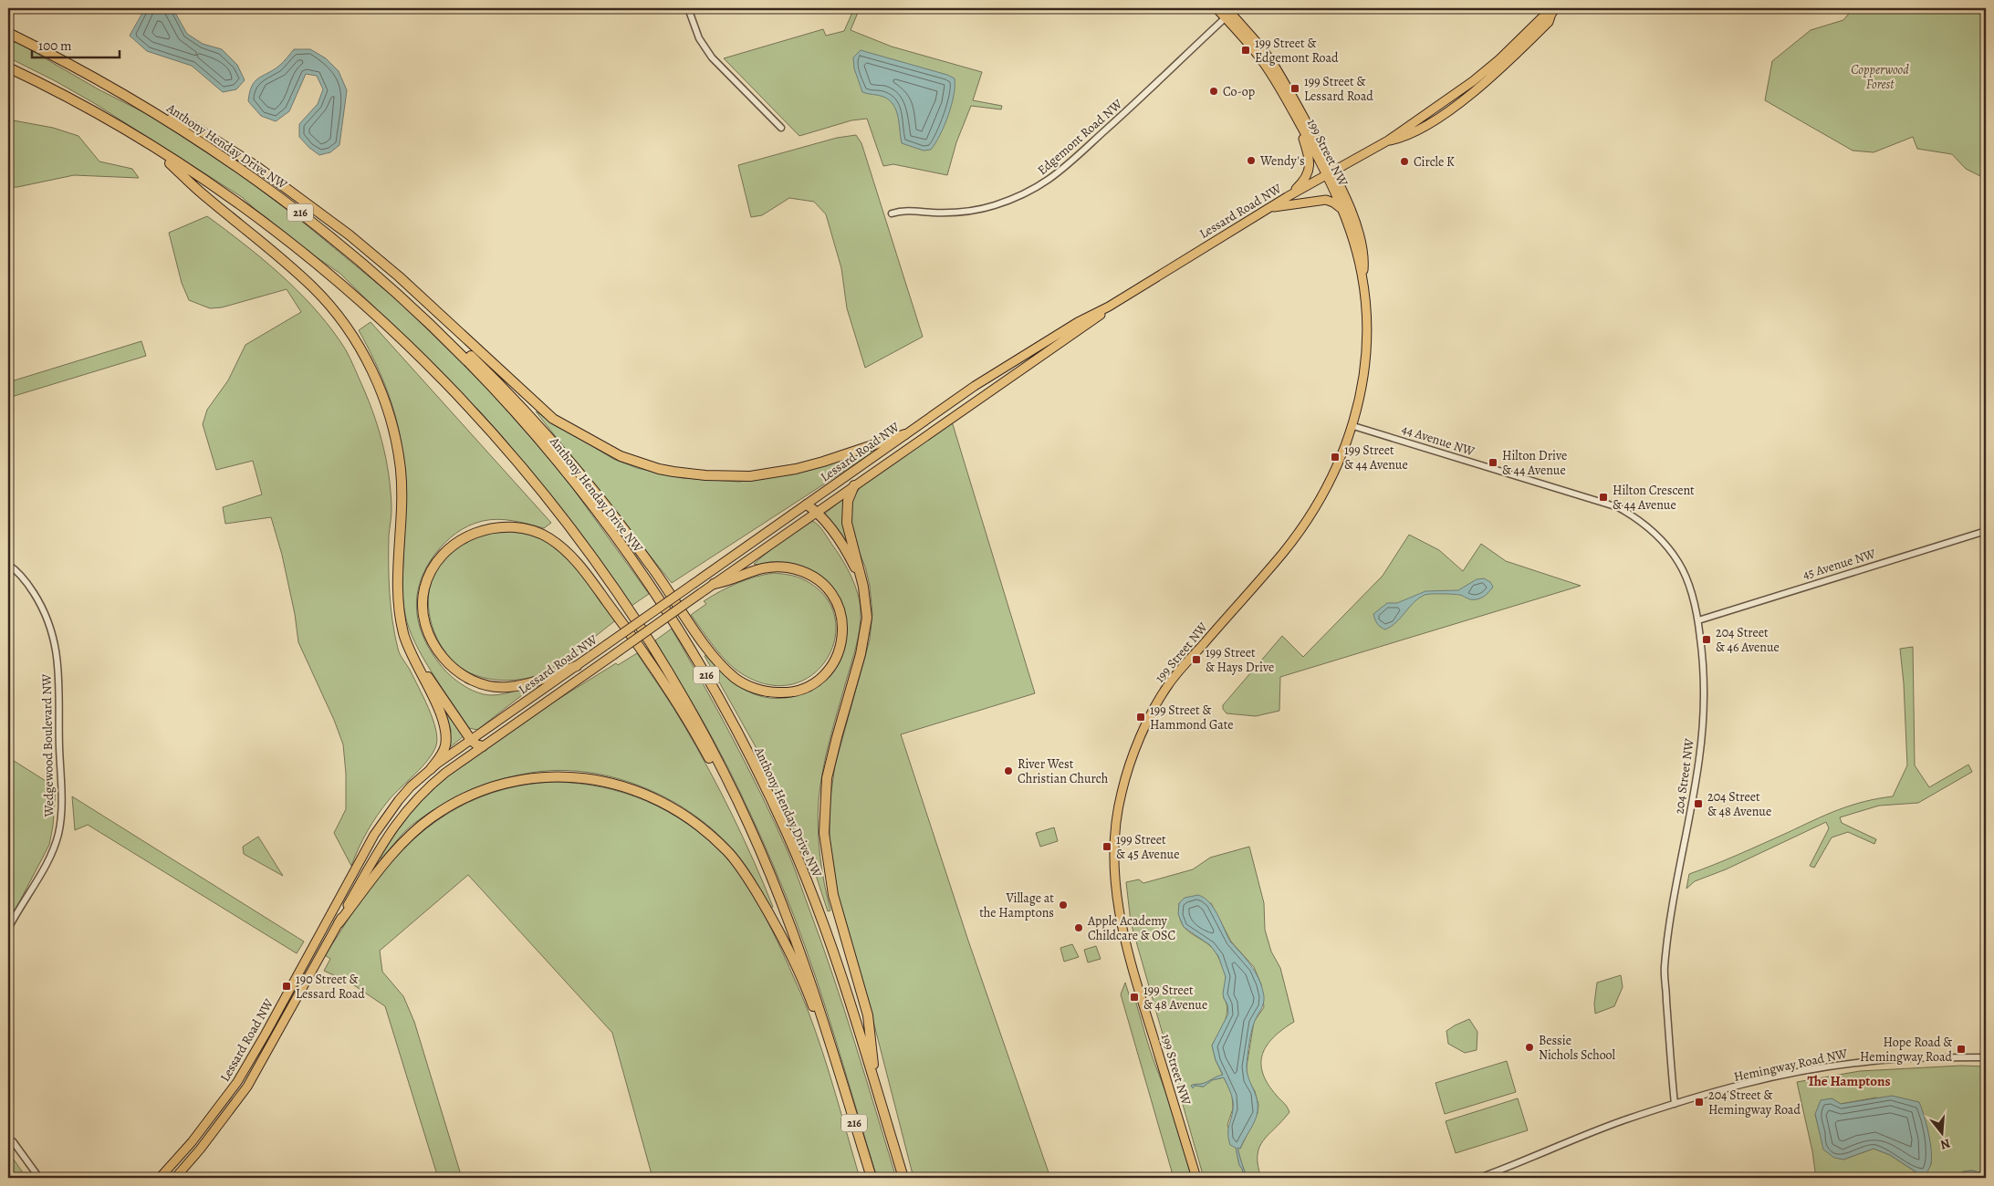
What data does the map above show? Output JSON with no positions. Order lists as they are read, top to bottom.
{
  "streets": {
    "highway": ["Anthony Henday Drive NW", "216"],
    "main road": ["199 Street NW", "Lessard Road NW"],
    "street": [
      "Edgemont Road NW",
      "44 Avenue NW",
      "45 Avenue NW",
      "Wedgewood Boulevard NW",
      "204 Street NW",
      "Hemingway Road NW"
    ]
  },
  "crossings": [
    ["Edgemont Road NW", "199 Street NW"],
    ["199 Street NW", "Lessard Road NW"],
    ["199 Street NW", "44 Avenue NW"],
    ["44 Avenue NW", "204 Street NW"],
    ["45 Avenue NW", "204 Street NW"],
    ["204 Street NW", "Hemingway Road NW"]
  ],
  "districts": ["The Hamptons"],
  "parks": ["Copperwood Forest"],
  "places": {
    "transit": [
      "199 Street & Edgemont Road",
      "199 Street & Lessard Road",
      "199 Street & 44 Avenue",
      "Hilton Drive & 44 Avenue",
      "Hilton Crescent & 44 Avenue",
      "204 Street & 46 Avenue",
      "199 Street & Hays Drive",
      "199 Street & Hammond Gate",
      "204 Street & 48 Avenue",
      "199 Street & 45 Avenue",
      "190 Street & Lessard Road",
      "199 Street & 48 Avenue",
      "Hope Road & Hemingway Road",
      "204 Street & Hemingway Road"
    ],
    "other": [
      "Co-op",
      "Wendy's",
      "Circle K",
      "River West Christian Church",
      "Village at the Hamptons",
      "Apple Academy Childcare & OSC",
      "Bessie Nichols School"
    ]
  },
  "scale_bar": "100 m",
  "north": "bottom"
}
